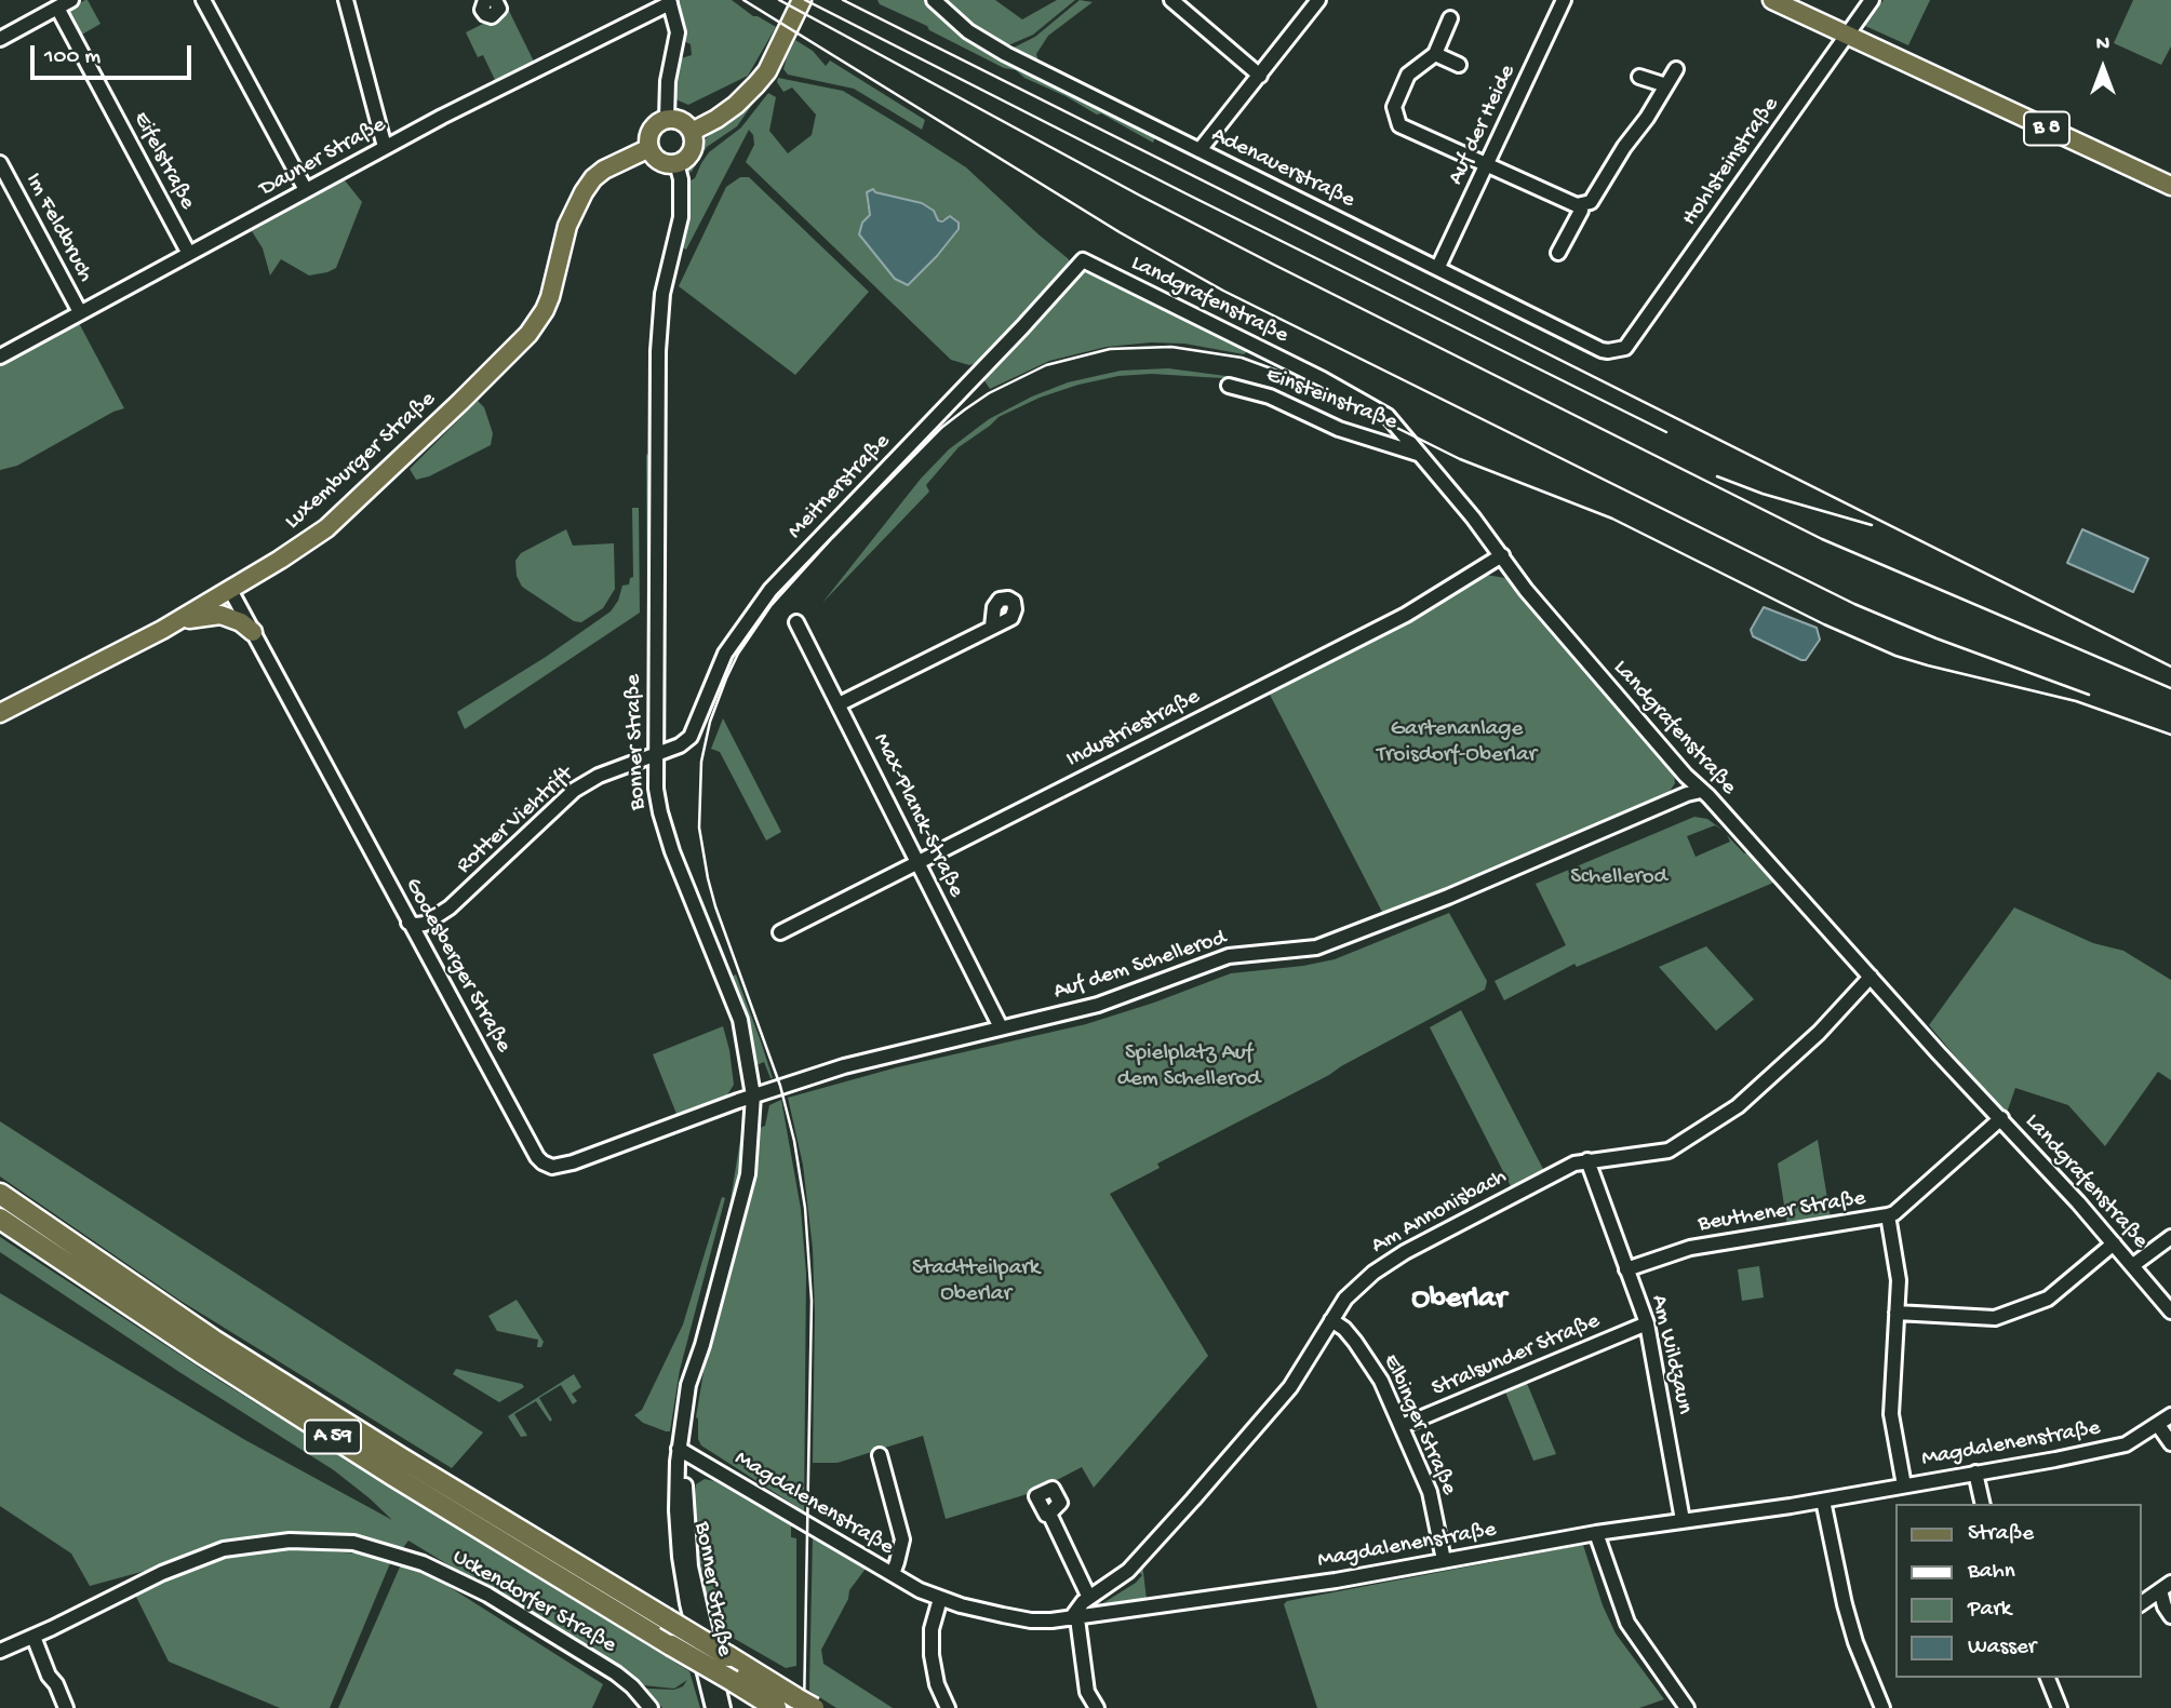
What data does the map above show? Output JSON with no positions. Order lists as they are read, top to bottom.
{
  "streets": {
    "highway": ["A 59"],
    "main road": ["B 8", "Luxemburger Straße"],
    "street": [
      "Auf der Heide",
      "Dauner Straße",
      "Eifelstraße",
      "Hohlsteinstraße",
      "Adenauerstraße",
      "Im Feldbruch",
      "Landgrafenstraße",
      "Einsteinstraße",
      "Meitnerstraße",
      "Industriestraße",
      "Bonner Straße",
      "Max-Planck-Straße",
      "Rotter Viehtrift",
      "Godesberger Straße",
      "Auf dem Schellerod",
      "Am Annonisbach",
      "Beuthener Straße",
      "Am Wildzaun",
      "Stralsunder Straße",
      "Elbinger Straße",
      "Magdalenenstraße",
      "Uckendorfer Straße"
    ]
  },
  "crossings": [
    ["Auf der Heide", "Adenauerstraße"],
    ["B 8", "Hohlsteinstraße"],
    ["Dauner Straße", "Eifelstraße"],
    ["Dauner Straße", "Im Feldbruch"],
    ["Hohlsteinstraße", "Adenauerstraße"],
    ["Landgrafenstraße", "Einsteinstraße"],
    ["Landgrafenstraße", "Meitnerstraße"],
    ["Landgrafenstraße", "Industriestraße"],
    ["Landgrafenstraße", "Auf dem Schellerod"],
    ["Landgrafenstraße", "Am Annonisbach"],
    ["Landgrafenstraße", "Beuthener Straße"],
    ["Luxemburger Straße", "Bonner Straße"],
    ["Luxemburger Straße", "Godesberger Straße"],
    ["Meitnerstraße", "Bonner Straße"],
    ["Meitnerstraße", "Rotter Viehtrift"],
    ["Industriestraße", "Max-Planck-Straße"],
    ["Bonner Straße", "Rotter Viehtrift"],
    ["Bonner Straße", "Godesberger Straße"],
    ["Bonner Straße", "Auf dem Schellerod"],
    ["Bonner Straße", "Magdalenenstraße"],
    ["Max-Planck-Straße", "Auf dem Schellerod"],
    ["Rotter Viehtrift", "Godesberger Straße"],
    ["Godesberger Straße", "Auf dem Schellerod"],
    ["Am Annonisbach", "Am Wildzaun"],
    ["Am Annonisbach", "Elbinger Straße"],
    ["Am Annonisbach", "Magdalenenstraße"],
    ["Beuthener Straße", "Am Wildzaun"],
    ["Am Wildzaun", "Stralsunder Straße"],
    ["Am Wildzaun", "Magdalenenstraße"],
    ["Stralsunder Straße", "Elbinger Straße"],
    ["Elbinger Straße", "Magdalenenstraße"]
  ],
  "districts": ["Oberlar"],
  "parks": [
    "Gartenanlage Troisdorf-Oberlar",
    "Schellerod",
    "Spielplatz Auf dem Schellerod",
    "Stadtteilpark Oberlar"
  ],
  "legend": [
    "Straße",
    "Bahn",
    "Park",
    "Wasser"
  ],
  "scale_bar": "100 m",
  "north": "top"
}
